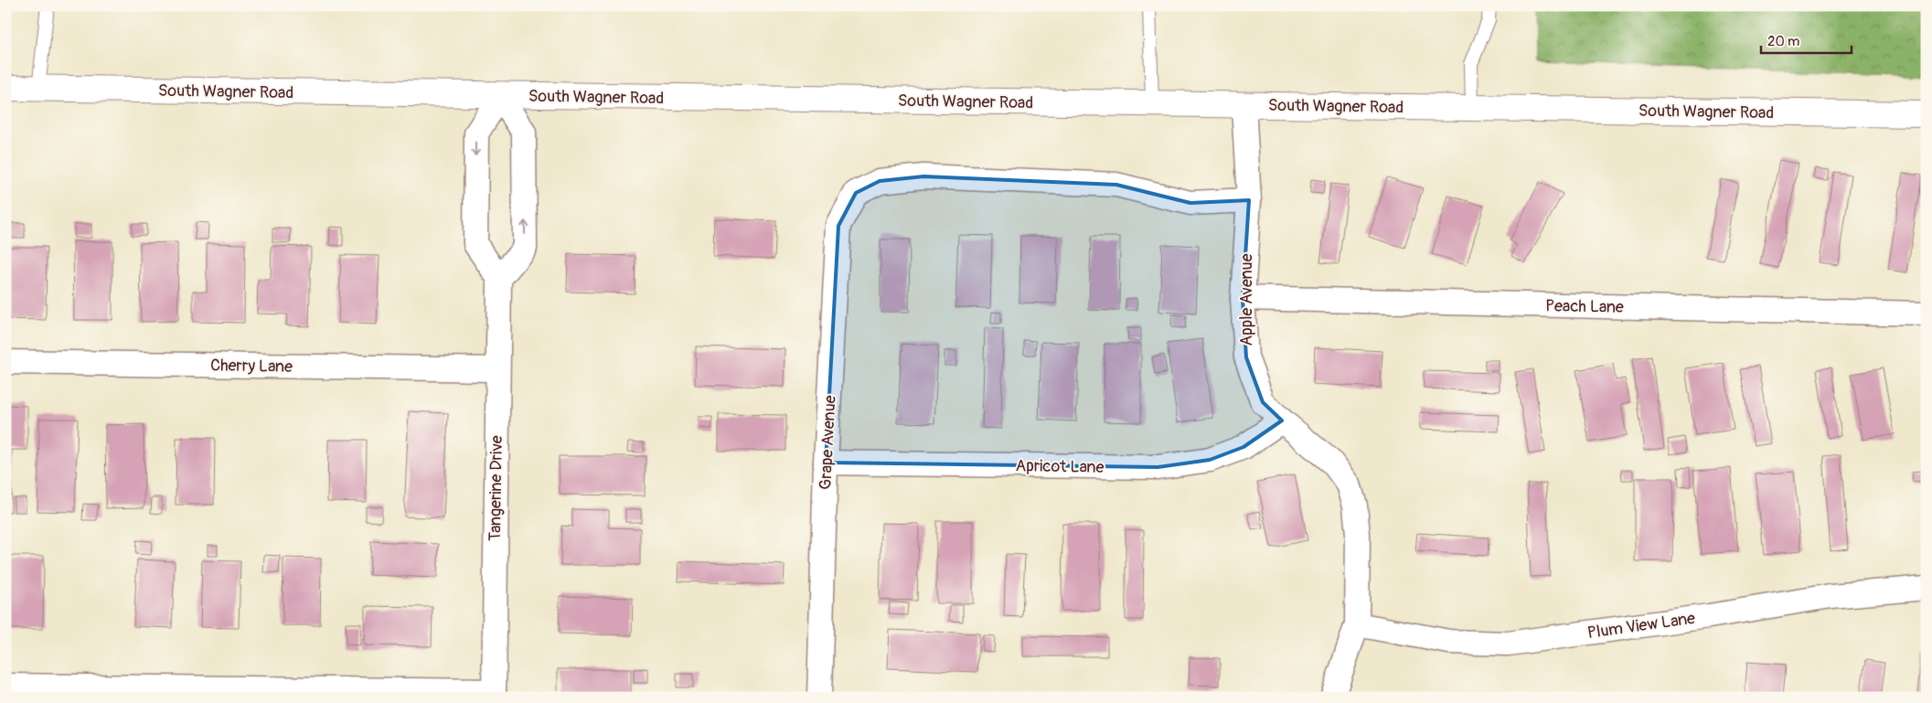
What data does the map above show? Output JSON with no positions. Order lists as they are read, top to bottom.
{
  "streets": {
    "main road": ["South Wagner Road"],
    "street": [
      "Apple Avenue",
      "Peach Lane",
      "Cherry Lane",
      "Grape Avenue",
      "Apricot Lane",
      "Tangerine Drive",
      "Plum View Lane"
    ]
  },
  "crossings": [
    ["South Wagner Road", "Apple Avenue"],
    ["Apple Avenue", "Peach Lane"],
    ["Apple Avenue", "Grape Avenue"],
    ["Apple Avenue", "Apricot Lane"],
    ["Apple Avenue", "Plum View Lane"],
    ["Cherry Lane", "Tangerine Drive"],
    ["Grape Avenue", "Apricot Lane"]
  ],
  "scale_bar": "20 m"
}
